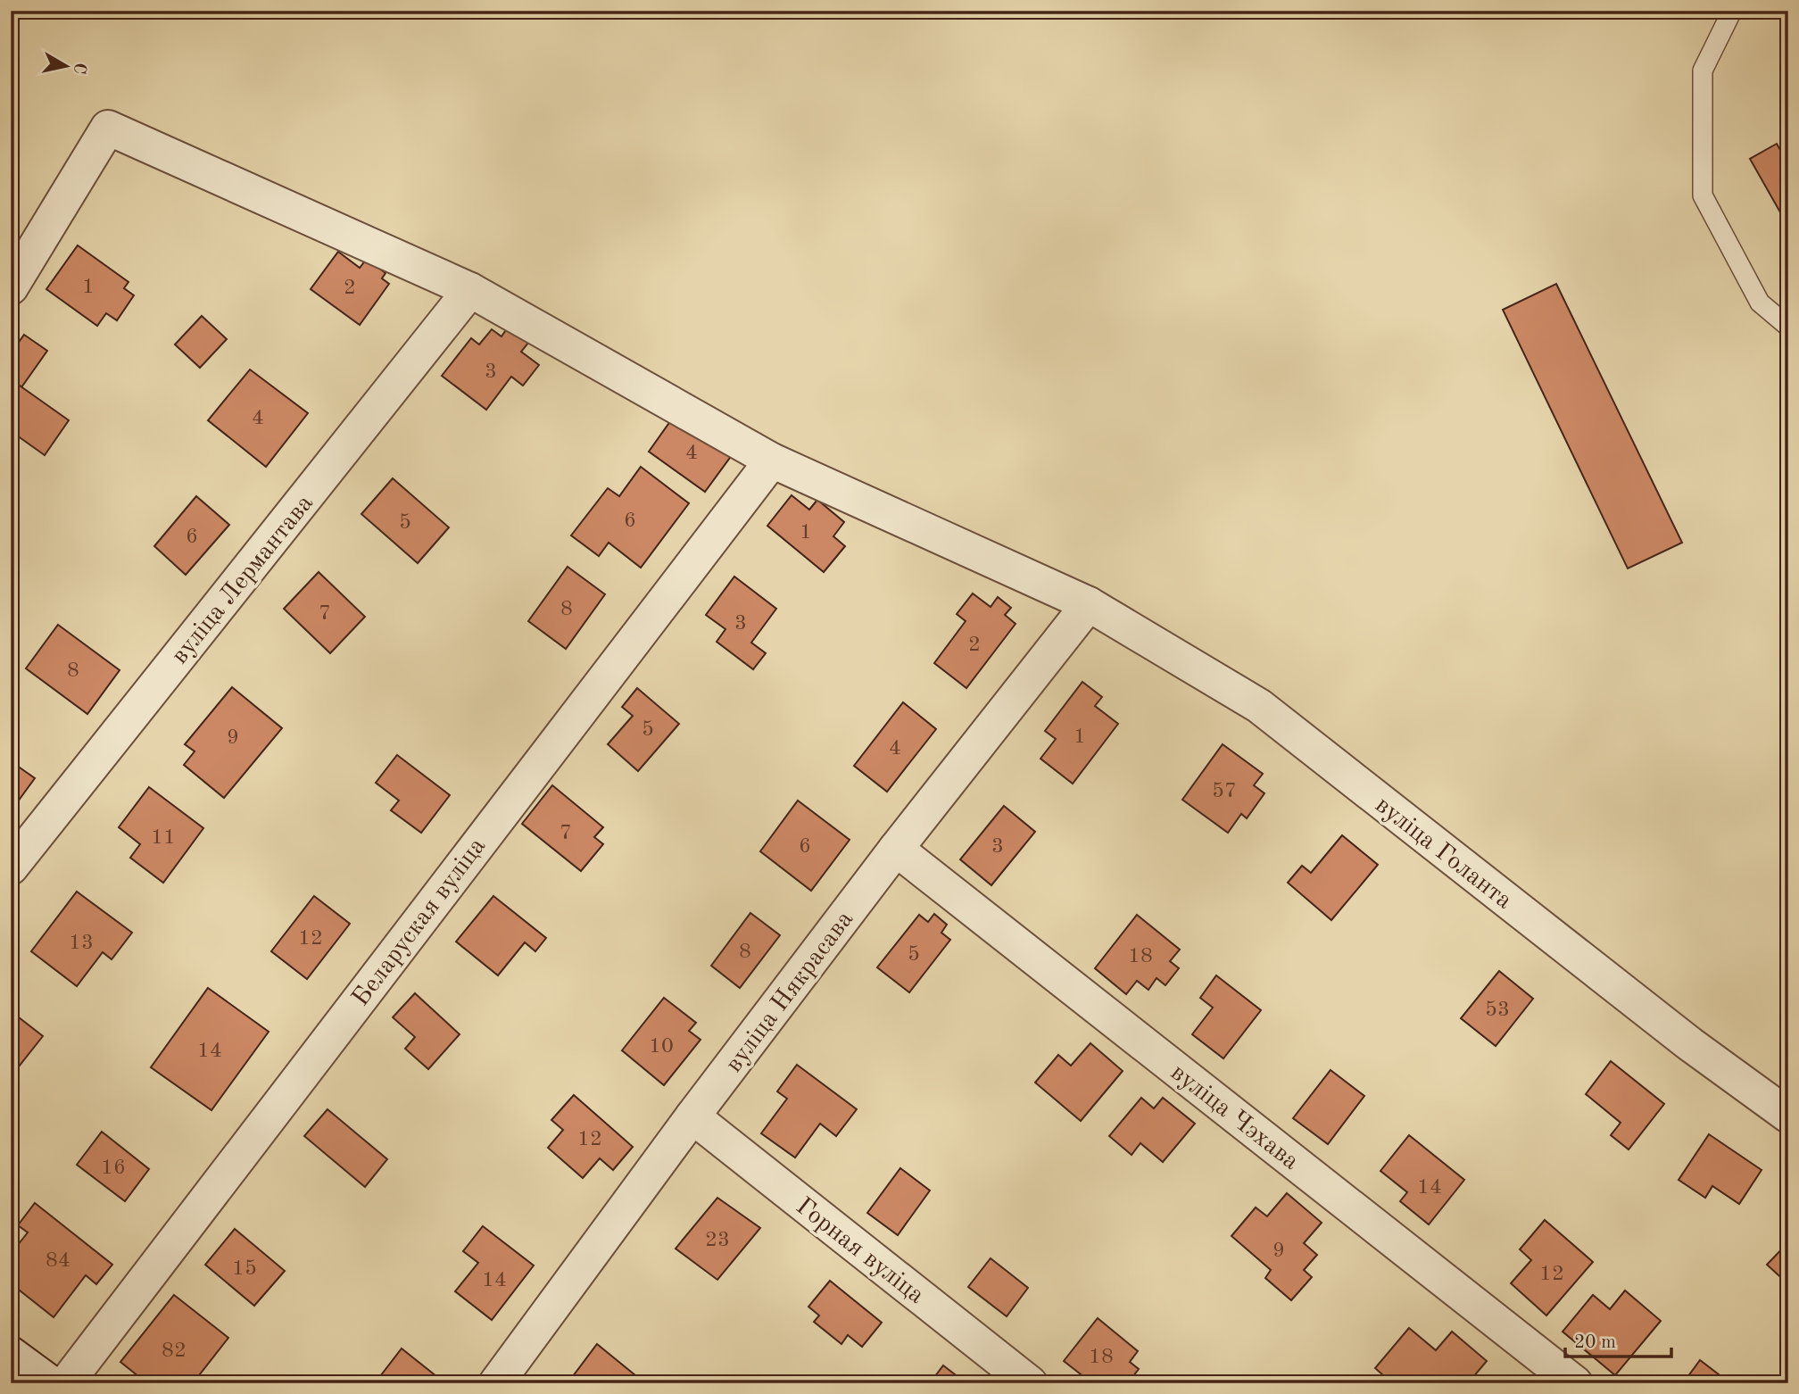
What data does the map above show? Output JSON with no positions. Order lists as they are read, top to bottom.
{
  "streets": {
    "street": [
      "вуліца Лермантава",
      "вуліца Голанта",
      "Беларуская вуліца",
      "вуліца Някрасава",
      "вуліца Чэхава",
      "Горная вуліца"
    ]
  },
  "crossings": [
    ["вуліца Лермантава", "вуліца Голанта"],
    ["вуліца Голанта", "Беларуская вуліца"],
    ["вуліца Голанта", "вуліца Някрасава"],
    ["вуліца Някрасава", "вуліца Чэхава"],
    ["вуліца Някрасава", "Горная вуліца"]
  ],
  "house_numbers": [
    "1",
    "2",
    "3",
    "4",
    "4",
    "6",
    "5",
    "1",
    "6",
    "8",
    "7",
    "3",
    "2",
    "8",
    "5",
    "1",
    "9",
    "4",
    "57",
    "7",
    "11",
    "6",
    "3",
    "12",
    "13",
    "8",
    "5",
    "18",
    "53",
    "10",
    "14",
    "12",
    "16",
    "14",
    "23",
    "9",
    "84",
    "15",
    "12",
    "14",
    "82",
    "18"
  ],
  "scale_bar": "20 m",
  "north": "right"
}
